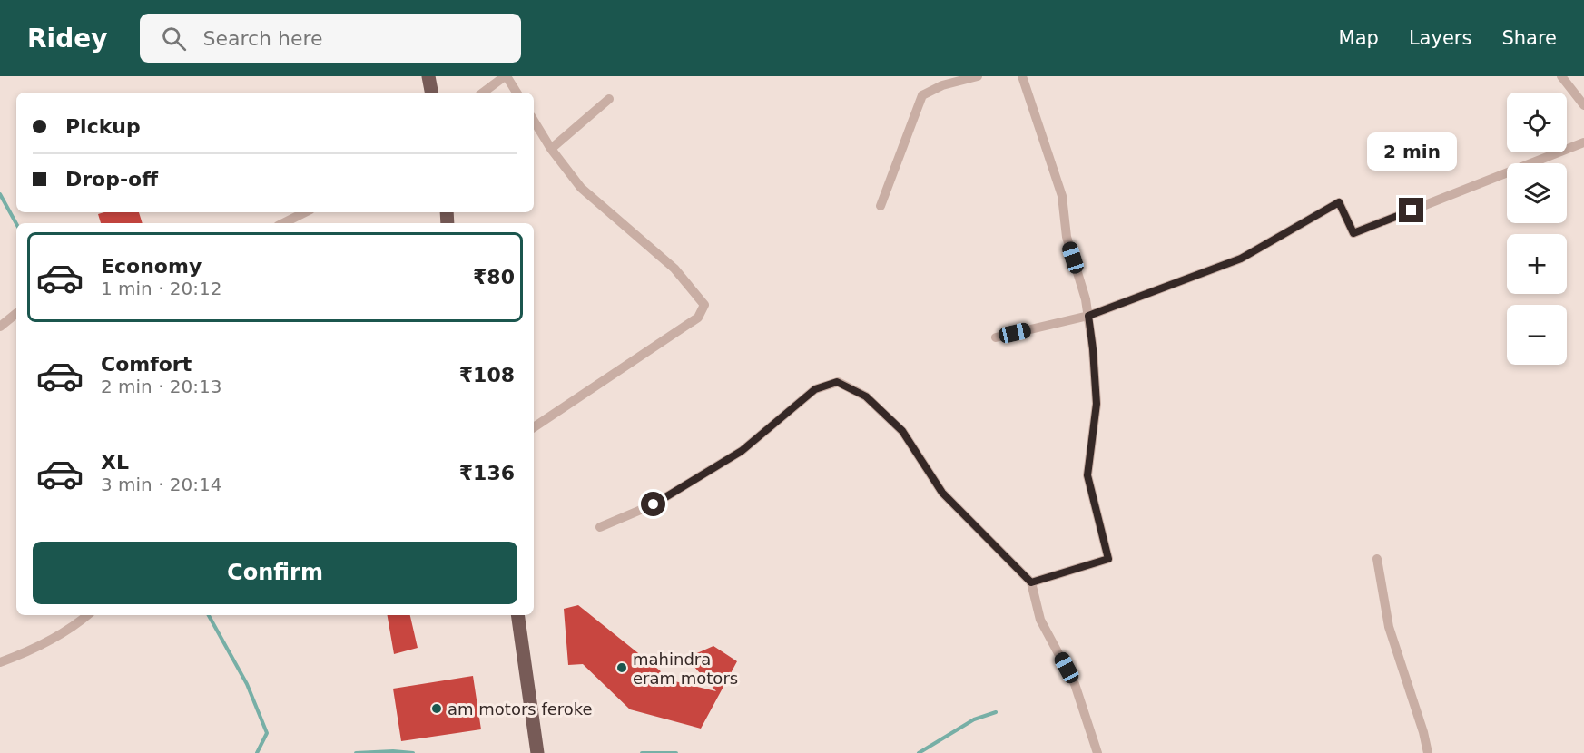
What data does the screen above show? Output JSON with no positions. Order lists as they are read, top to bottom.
{
  "places": ["mahindra eram motors", "am motors feroke"],
  "page": {
    "header": "Ridey",
    "search": "Search here",
    "nav": ["Map", "Layers", "Share"],
    "map_buttons": ["+", "−"],
    "banner": ["Pickup", "Drop-off"],
    "bubble": "2 min",
    "list": [
      {
        "name": "Economy",
        "note": "1 min · 20:12",
        "value": "₹80"
      },
      {
        "name": "Comfort",
        "note": "2 min · 20:13",
        "value": "₹108"
      },
      {
        "name": "XL",
        "note": "3 min · 20:14",
        "value": "₹136"
      }
    ],
    "buttons": "Confirm"
  }
}
